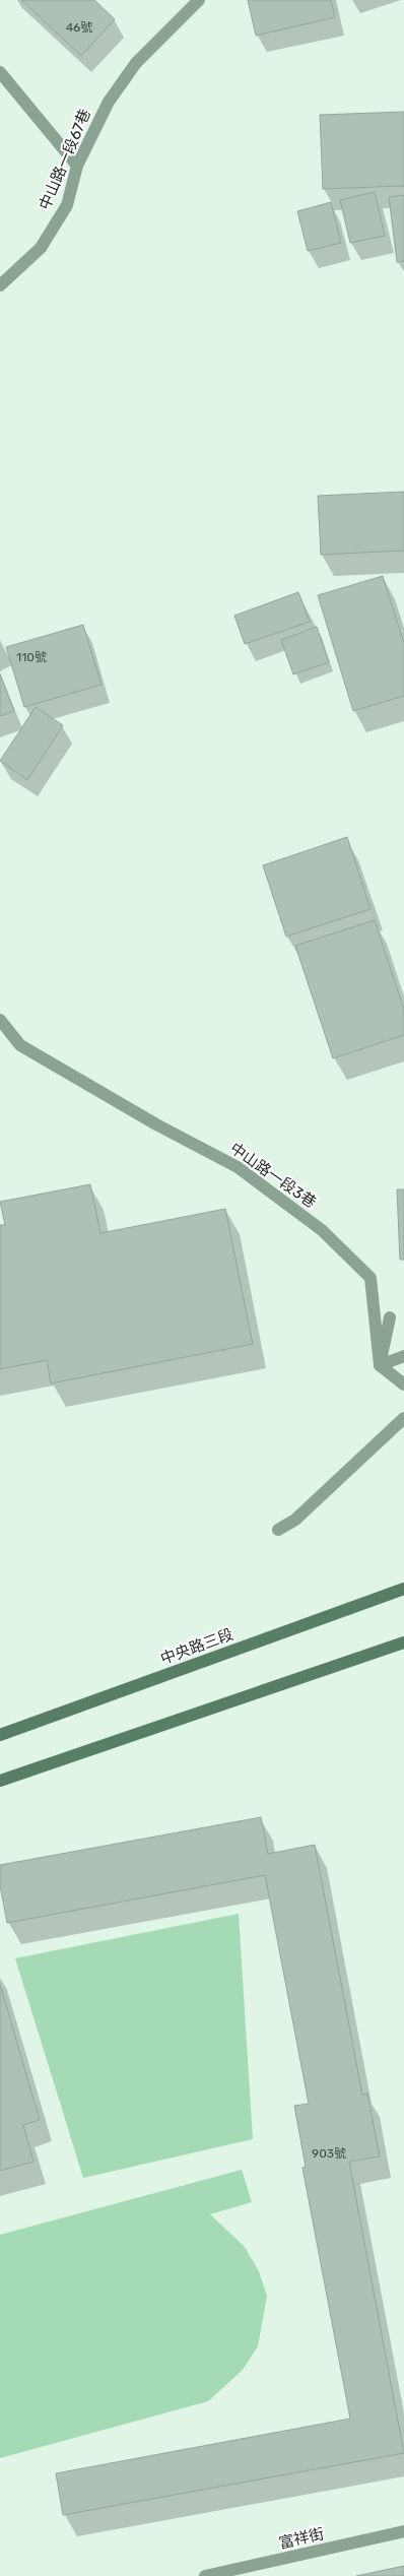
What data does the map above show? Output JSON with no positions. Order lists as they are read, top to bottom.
{
  "streets": {
    "street": [
      "中山路一段67巷",
      "中山路一段3巷",
      "中央路三段",
      "富祥街"
    ]
  },
  "house_numbers": ["46號", "110號", "903號"]
}
